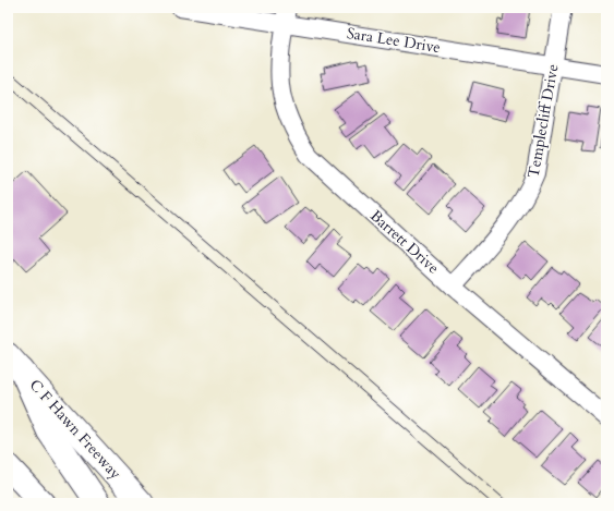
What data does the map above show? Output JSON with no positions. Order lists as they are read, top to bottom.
{
  "streets": {
    "main road": ["C F Hawn Freeway"],
    "street": ["Sara Lee Drive", "Templecliff Drive", "Barrett Drive"]
  },
  "crossings": [
    ["Sara Lee Drive", "Templecliff Drive"],
    ["Sara Lee Drive", "Barrett Drive"],
    ["Templecliff Drive", "Barrett Drive"]
  ]
}
